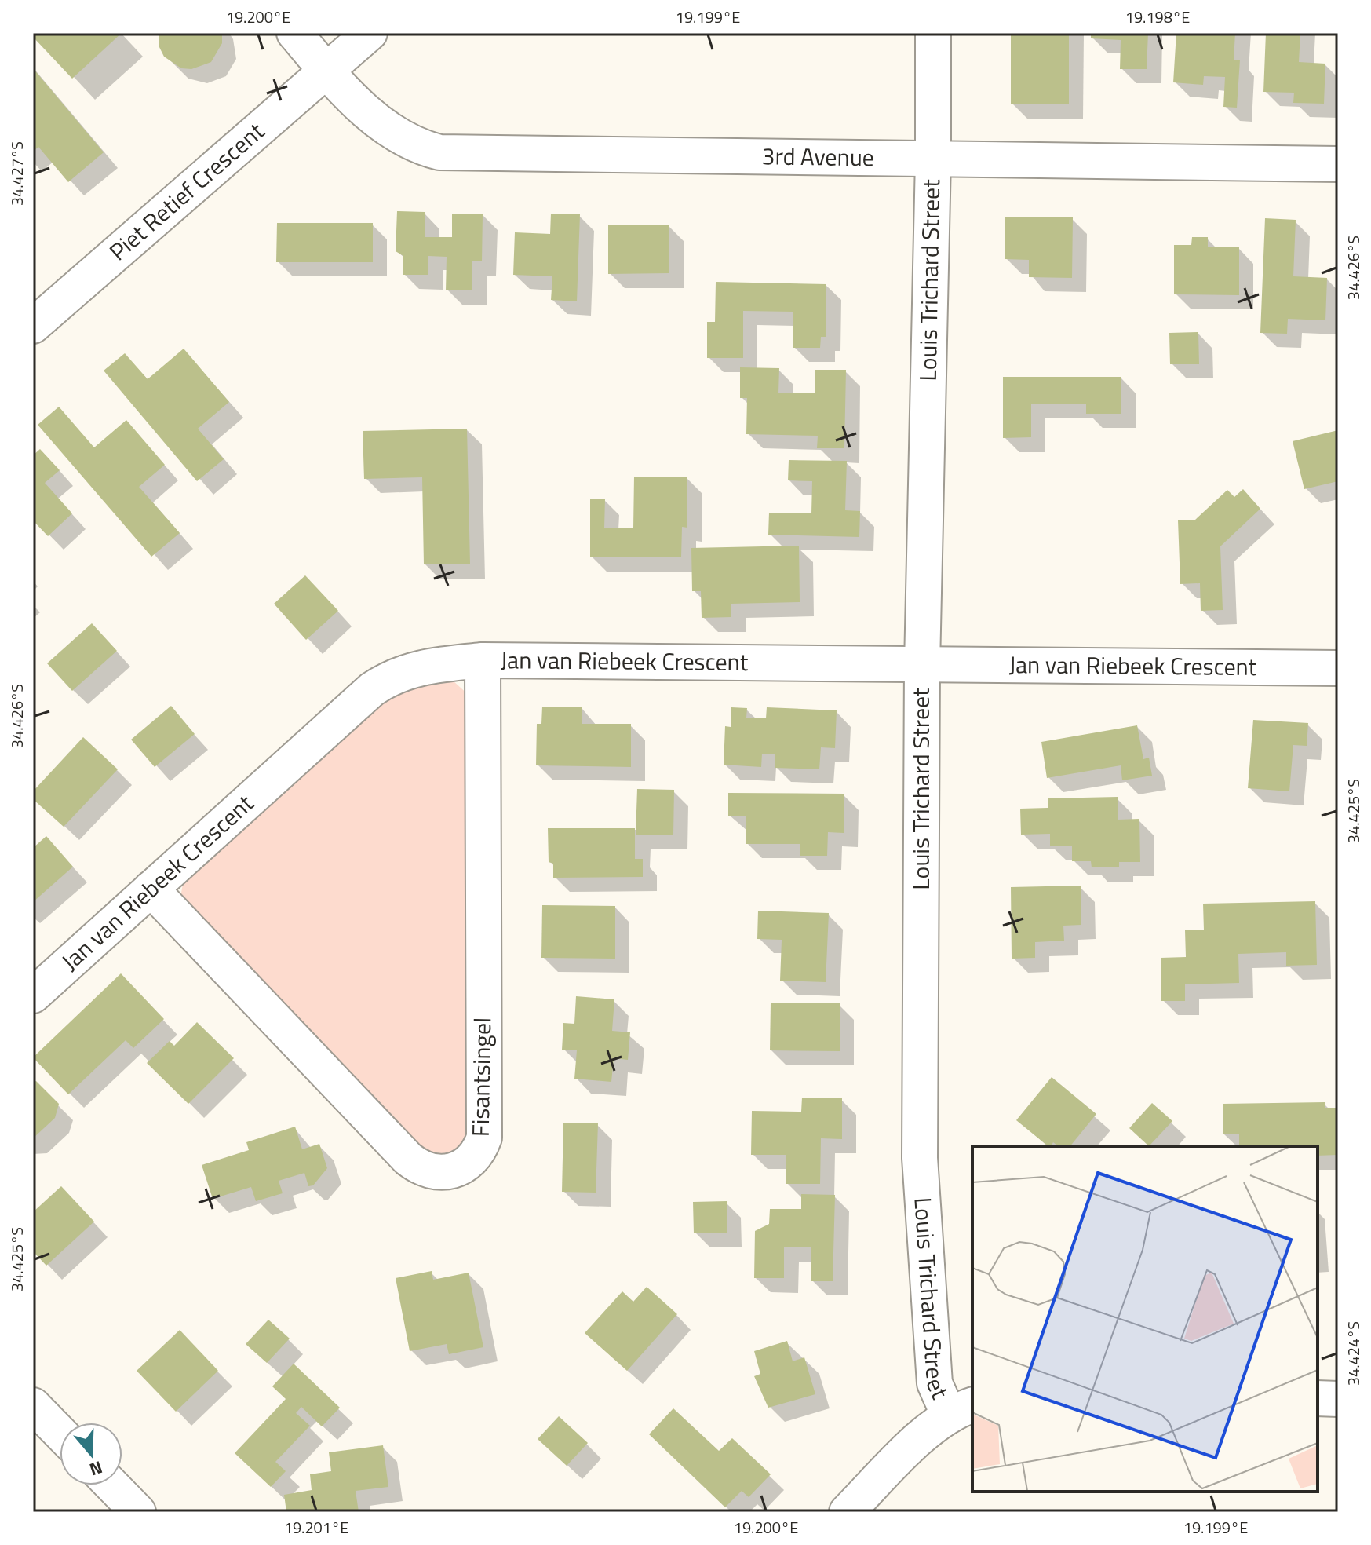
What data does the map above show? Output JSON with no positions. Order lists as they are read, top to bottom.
{
  "streets": {
    "street": [
      "3rd Avenue",
      "Piet Retief Crescent",
      "Louis Trichard Street",
      "Jan van Riebeek Crescent",
      "Fisantsingel"
    ]
  },
  "crossings": [
    ["3rd Avenue", "Piet Retief Crescent"],
    ["3rd Avenue", "Louis Trichard Street"],
    ["Louis Trichard Street", "Jan van Riebeek Crescent"],
    ["Jan van Riebeek Crescent", "Fisantsingel"]
  ],
  "north": "bottom",
  "coordinates": [
    "19.200°E",
    "19.199°E",
    "19.198°E",
    "34.427°S",
    "34.426°S",
    "34.425°S",
    "34.424°S",
    "19.201°E"
  ]
}
